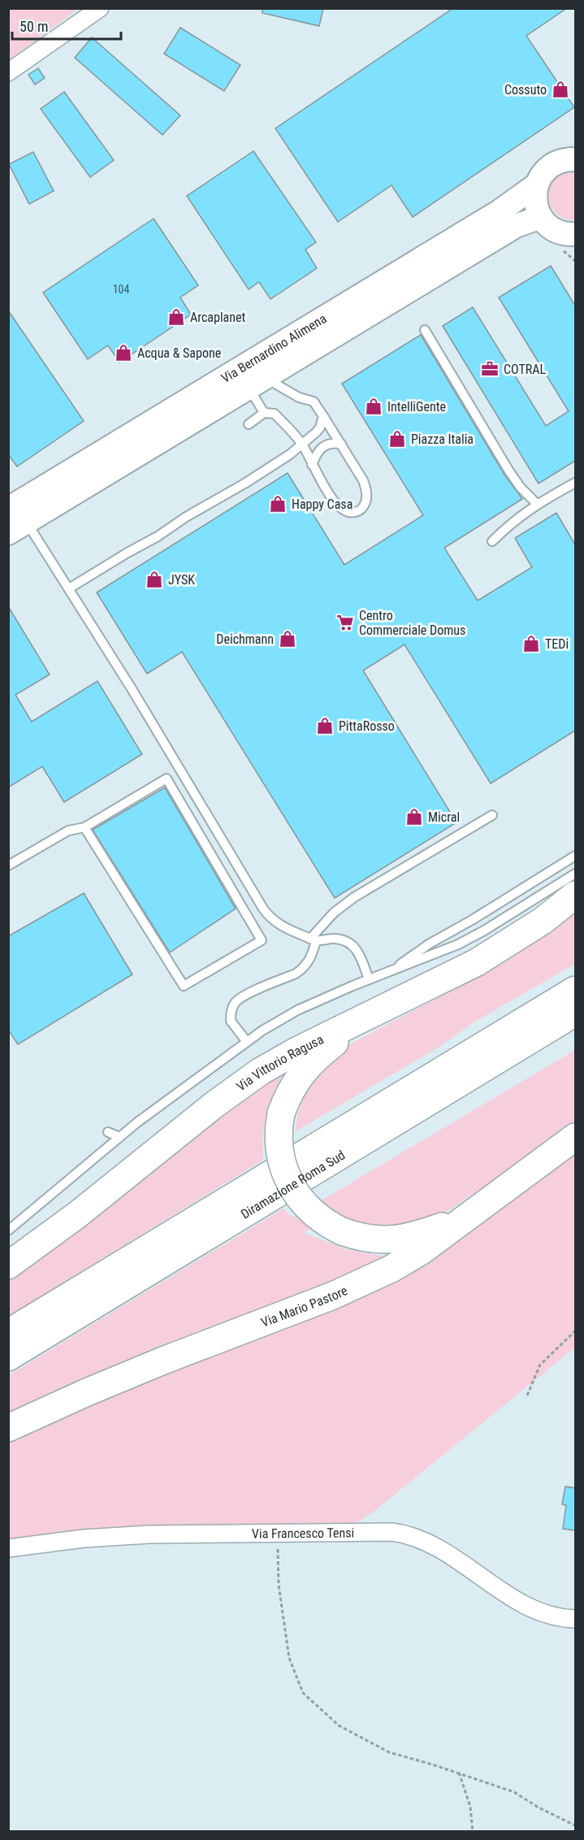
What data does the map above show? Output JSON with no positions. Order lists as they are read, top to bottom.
{
  "streets": {
    "highway": ["Via Vittorio Ragusa", "Diramazione Roma Sud", "Via Mario Pastore"],
    "street": ["Via Bernardino Alimena", "Via Francesco Tensi"]
  },
  "places": {
    "shop": [
      "Cossuto",
      "Arcaplanet",
      "Acqua & Sapone",
      "IntelliGente",
      "Piazza Italia",
      "Happy Casa",
      "JYSK",
      "Deichmann",
      "TEDi",
      "PittaRosso",
      "Micral"
    ],
    "office": ["COTRAL"],
    "supermarket": ["Centro Commerciale Domus"]
  },
  "house_numbers": ["104"],
  "scale_bar": "50 m"
}
